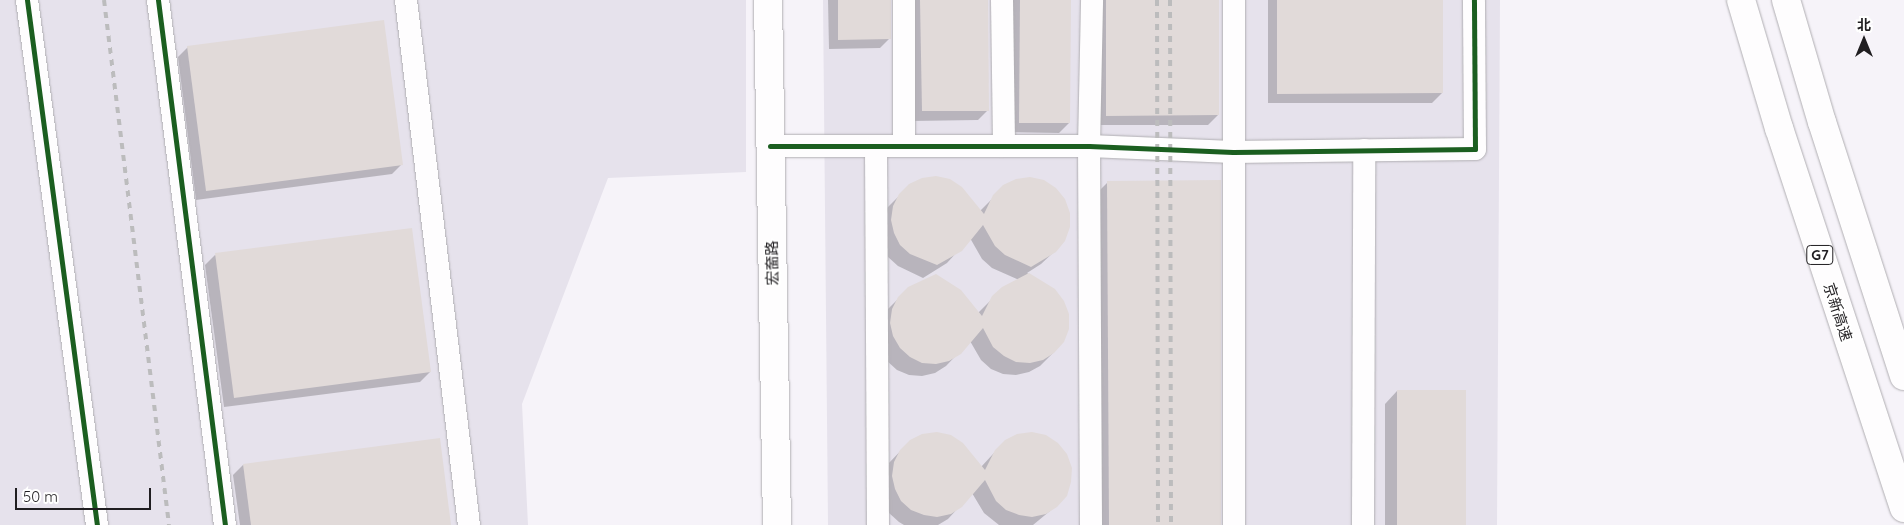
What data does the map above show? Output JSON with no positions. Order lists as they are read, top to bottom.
{
  "streets": {
    "main road": ["G7", "宏奤路", "京新高速"]
  },
  "scale_bar": "50 m",
  "north": "top"
}
